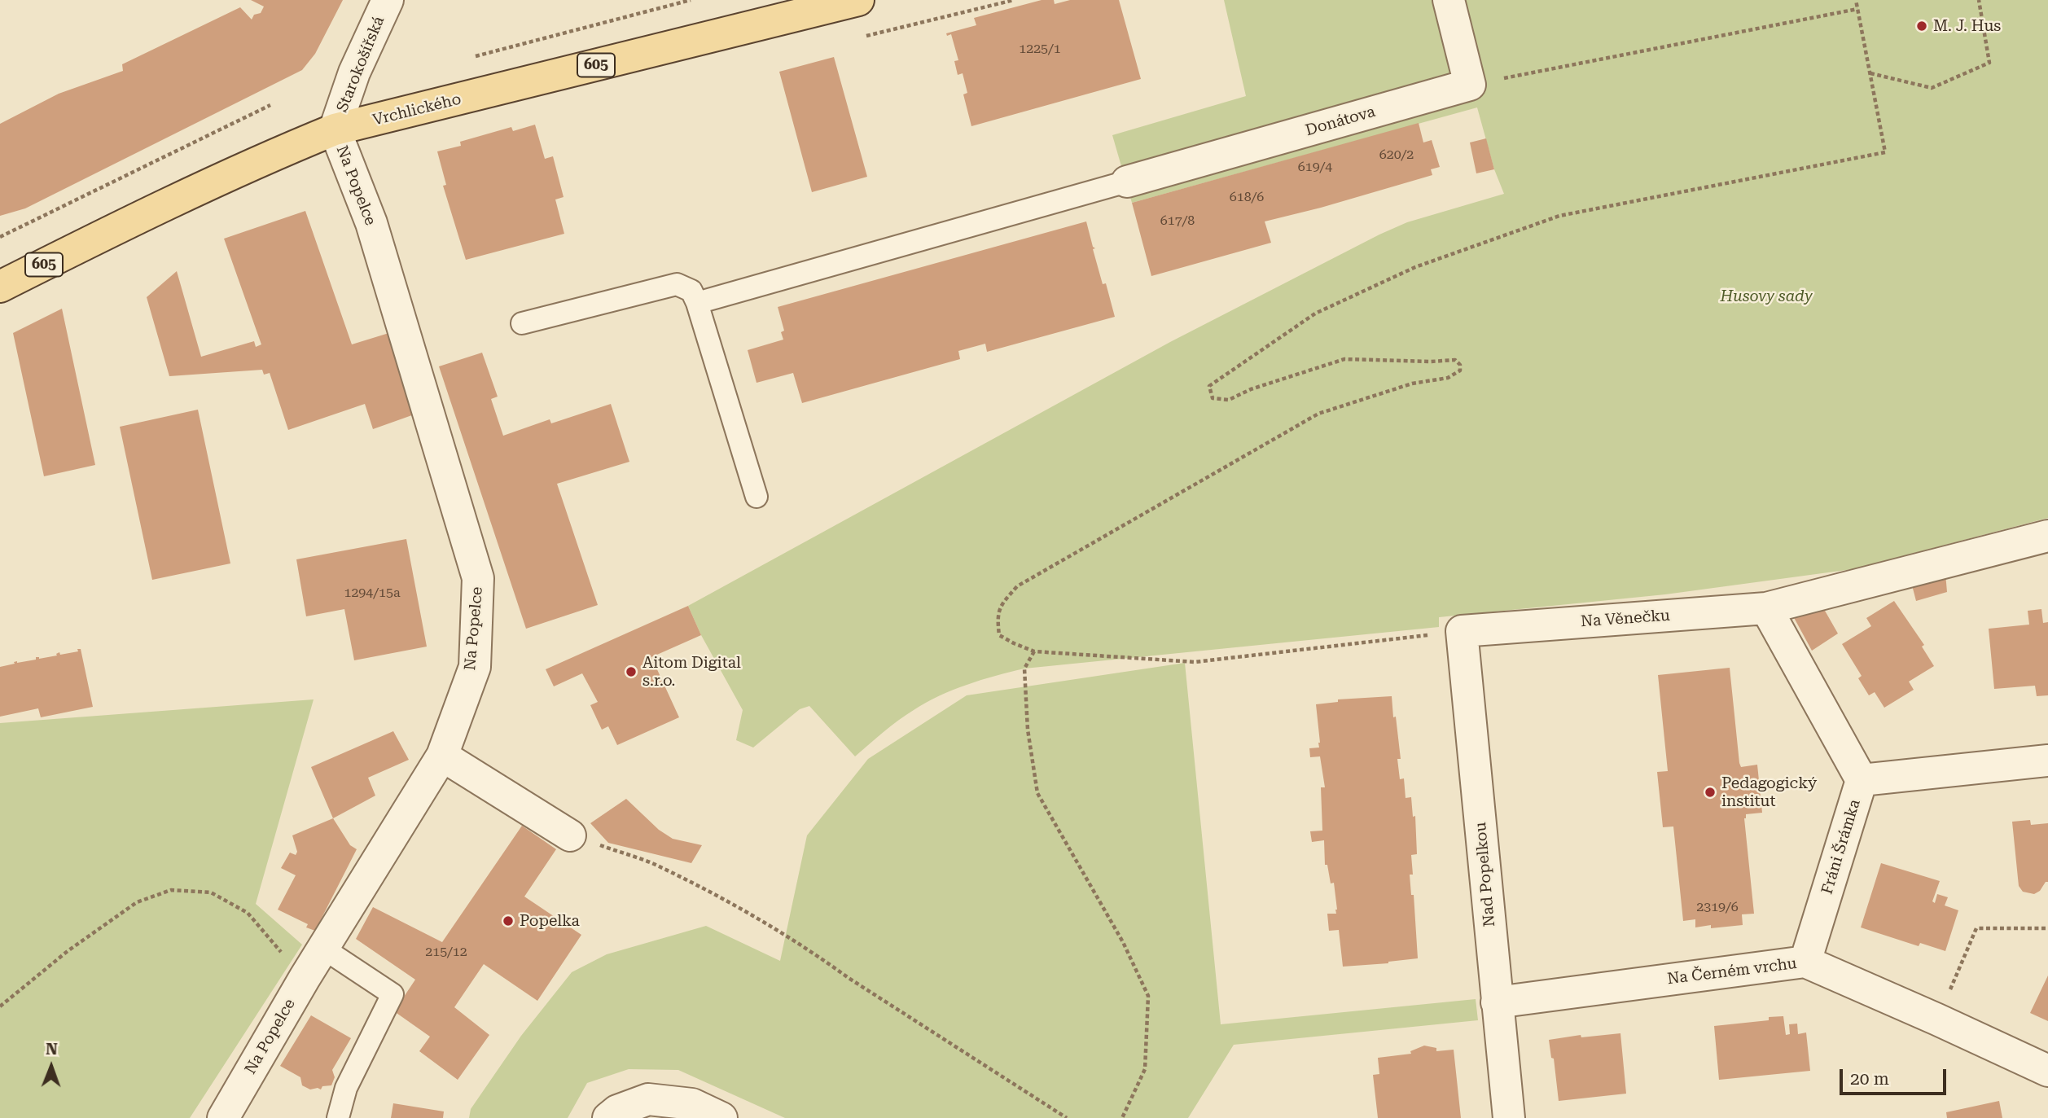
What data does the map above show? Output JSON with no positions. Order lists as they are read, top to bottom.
{
  "streets": {
    "main road": ["605", "Vrchlického"],
    "street": [
      "Starokošířská",
      "Donátova",
      "Na Popelce",
      "Na Věnečku",
      "Fráni Šrámka",
      "Nad Popelkou",
      "Na Černém vrchu"
    ]
  },
  "crossings": [
    ["Starokošířská", "Vrchlického"],
    ["Starokošířská", "Na Popelce"],
    ["Vrchlického", "Na Popelce"],
    ["Na Věnečku", "Nad Popelkou"],
    ["Fráni Šrámka", "Na Černém vrchu"],
    ["Nad Popelkou", "Na Černém vrchu"]
  ],
  "parks": ["Husovy sady"],
  "places": [
    "M. J. Hus",
    "Aitom Digital s.r.o.",
    "Pedagogický institut",
    "Popelka"
  ],
  "house_numbers": [
    "1225/1",
    "620/2",
    "619/4",
    "618/6",
    "617/8",
    "1294/15a",
    "2319/6",
    "215/12"
  ],
  "scale_bar": "20 m",
  "north": "top"
}
